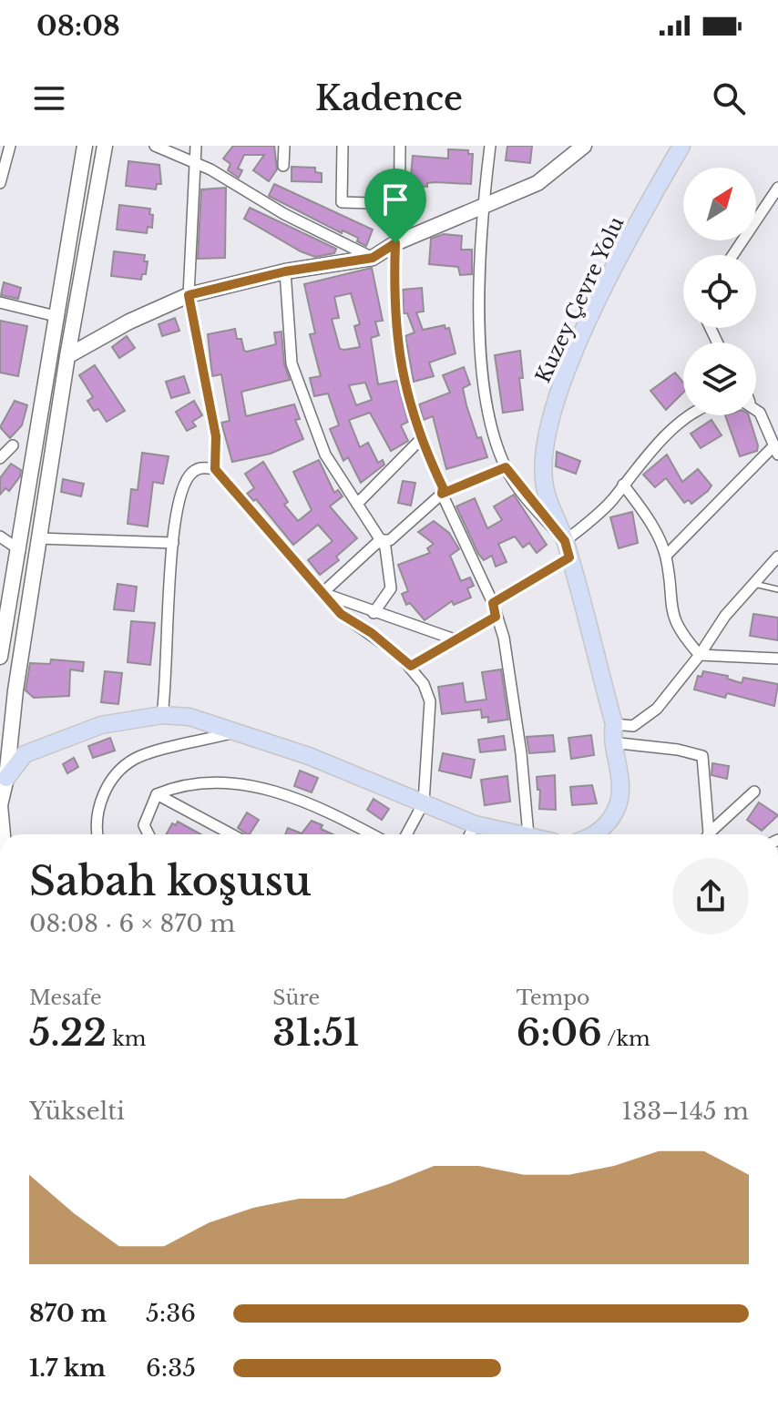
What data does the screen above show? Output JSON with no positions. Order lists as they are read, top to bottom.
{
  "streets": {
    "main road": ["Kuzey Çevre Yolu"]
  },
  "north": "top right",
  "page": {
    "status": "08:08",
    "header": "Kadence",
    "heading": ["Sabah koşusu", "08:08 · 6 × 870 m"],
    "stats": [
      ["Mesafe", "5.22 km"],
      ["Süre", "31:51"],
      ["Tempo", "6:06 /km"]
    ],
    "chart": ["Yükselti", "133–145 m"],
    "list": [
      {
        "name": "870 m",
        "note": "5:36"
      },
      {
        "name": "1.7 km",
        "note": "6:35"
      }
    ]
  }
}
